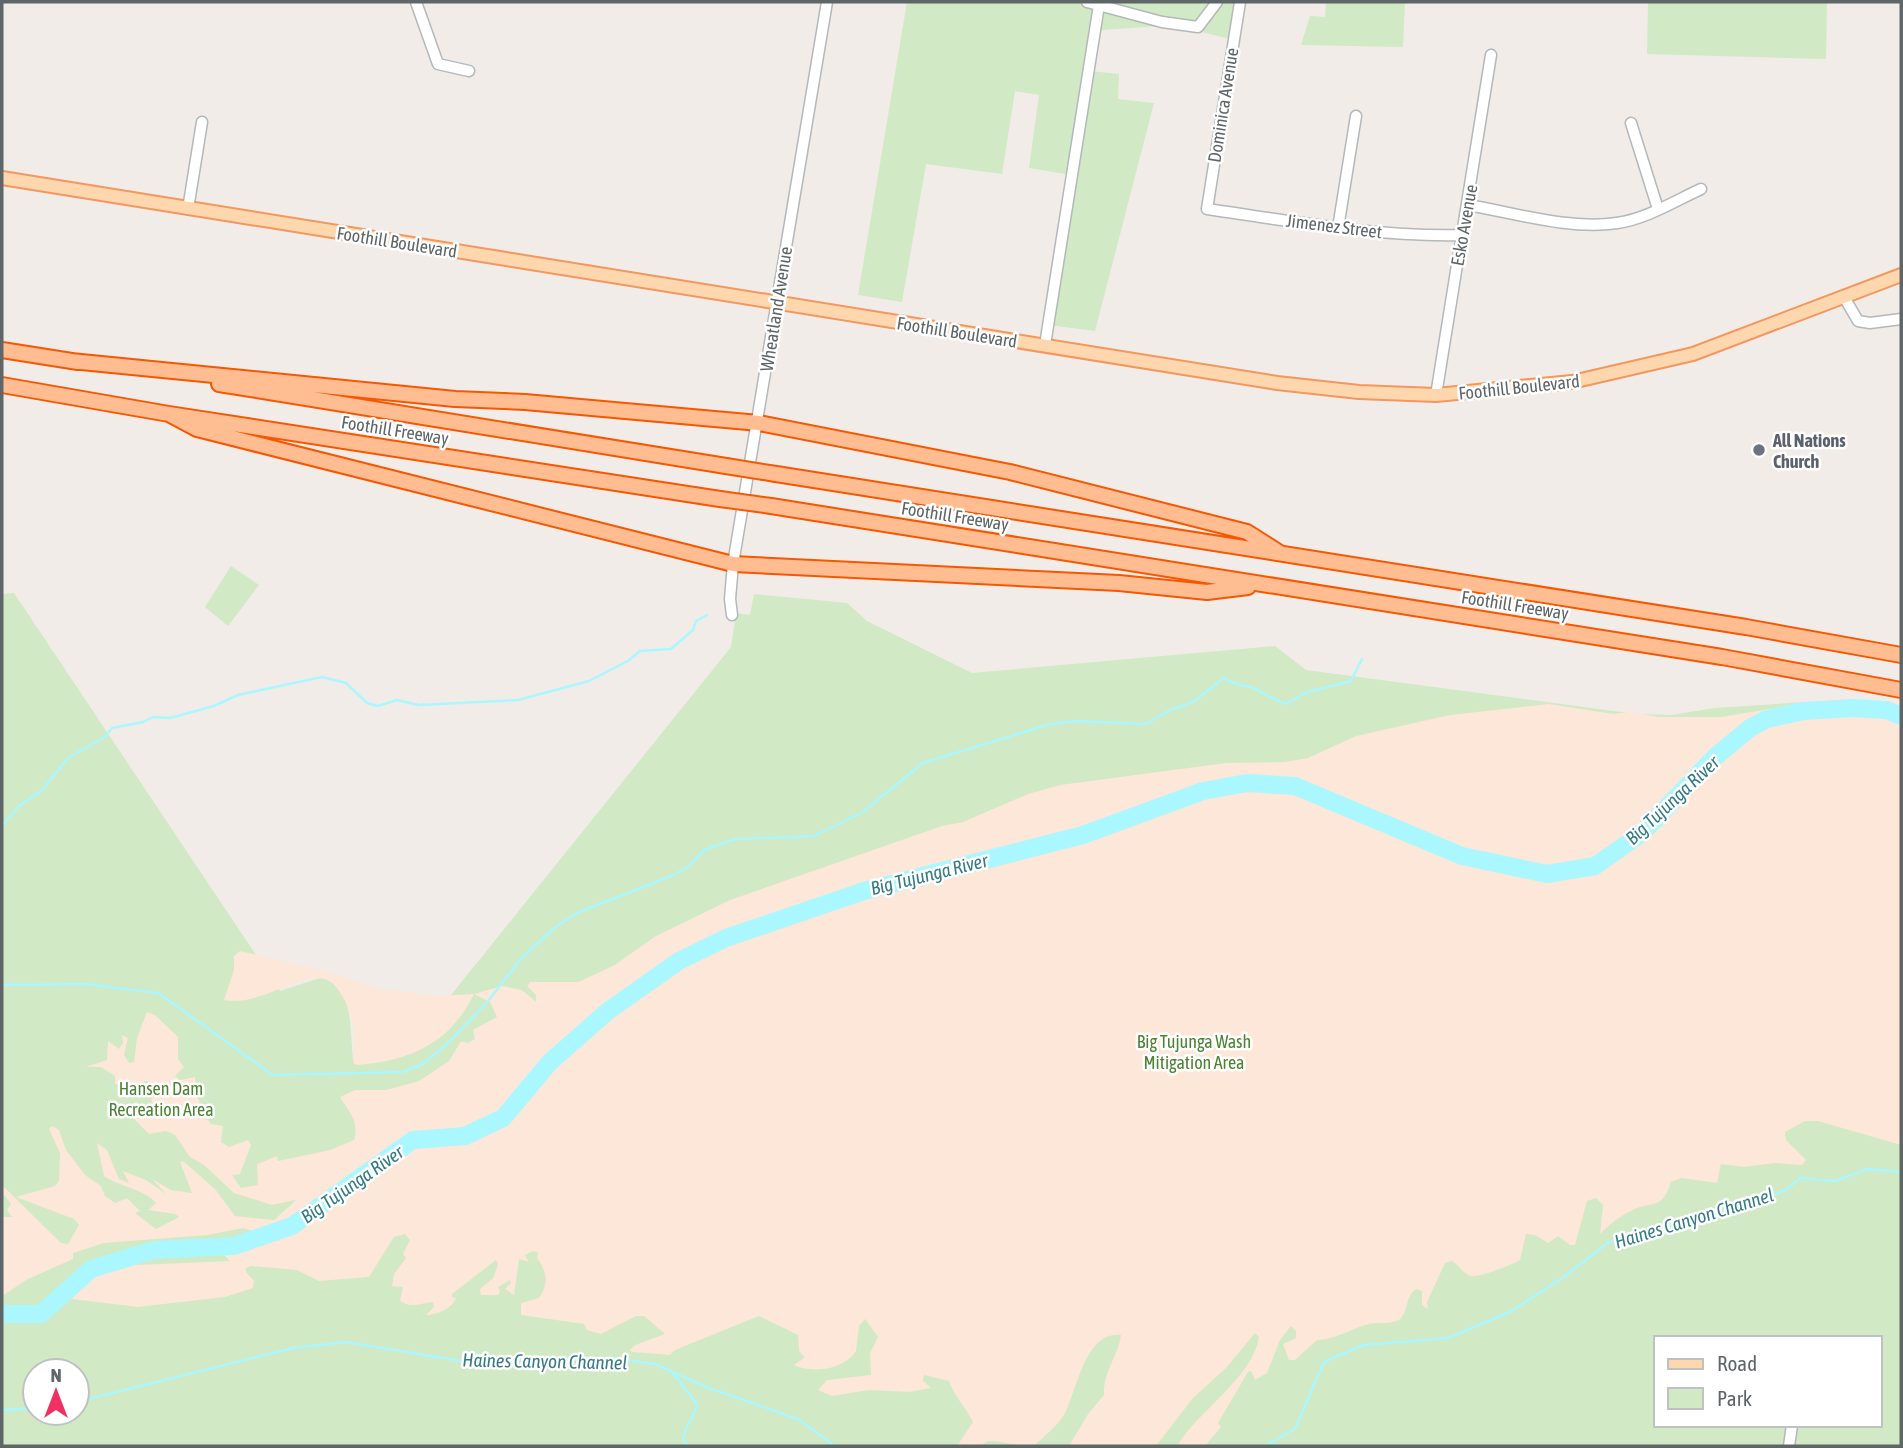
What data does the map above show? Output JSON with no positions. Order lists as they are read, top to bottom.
{
  "streets": {
    "highway": ["Foothill Freeway"],
    "main road": ["Foothill Boulevard"],
    "street": [
      "Dominica Avenue",
      "Esko Avenue",
      "Jimenez Street",
      "Wheatland Avenue"
    ]
  },
  "crossings": [
    ["Dominica Avenue", "Jimenez Street"],
    ["Esko Avenue", "Jimenez Street"],
    ["Esko Avenue", "Foothill Boulevard"],
    ["Foothill Boulevard", "Wheatland Avenue"]
  ],
  "water": ["Big Tujunga River", "Haines Canyon Channel"],
  "parks": ["Big Tujunga Wash Mitigation Area", "Hansen Dam Recreation Area"],
  "places": ["All Nations Church"],
  "legend": ["Road", "Park"],
  "north": "top"
}
